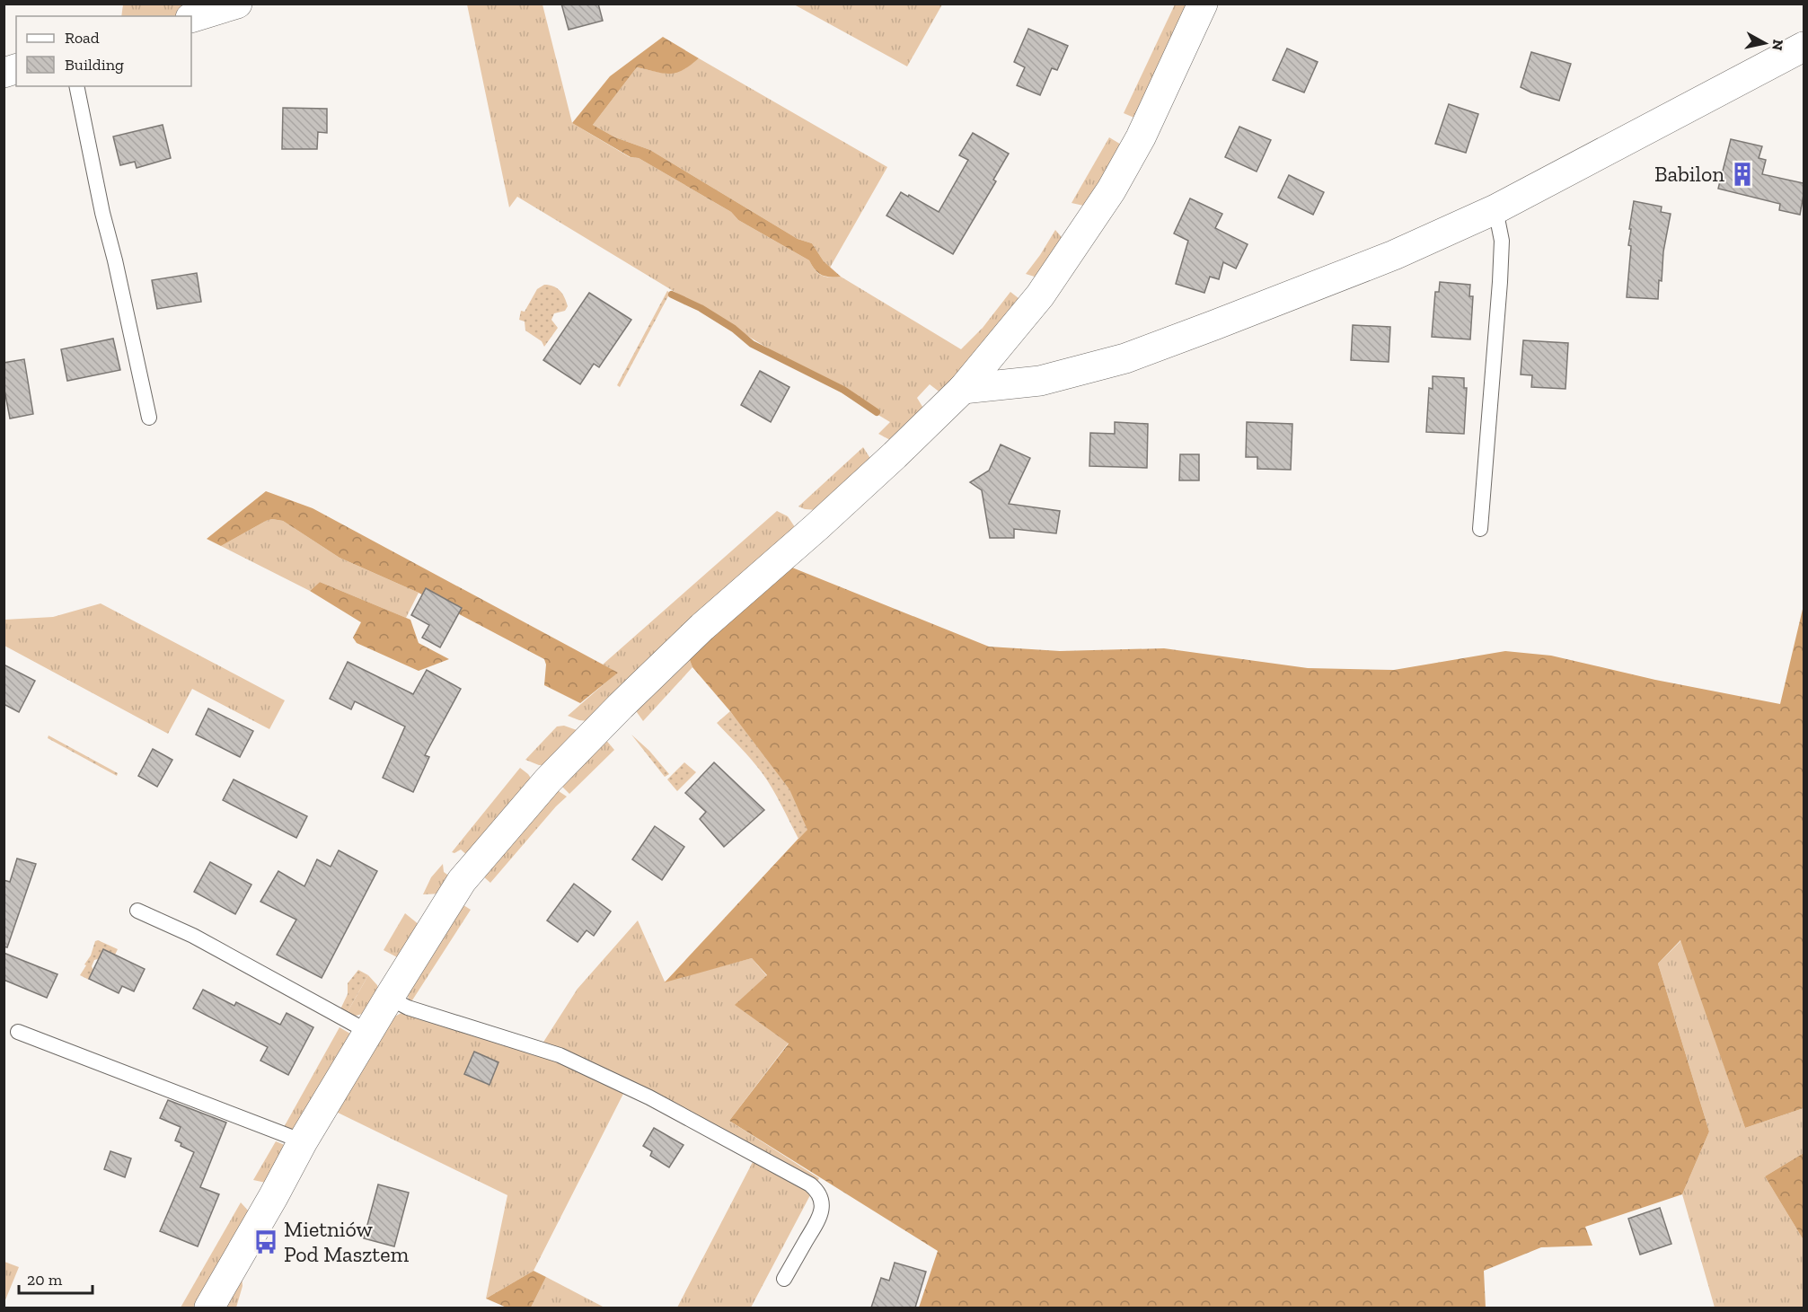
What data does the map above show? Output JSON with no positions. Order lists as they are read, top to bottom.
{
  "places": {
    "building": ["Babilon"],
    "bus stop": ["Mietniów Pod Masztem"]
  },
  "legend": ["Road", "Building"],
  "scale_bar": "20 m",
  "north": "right"
}
